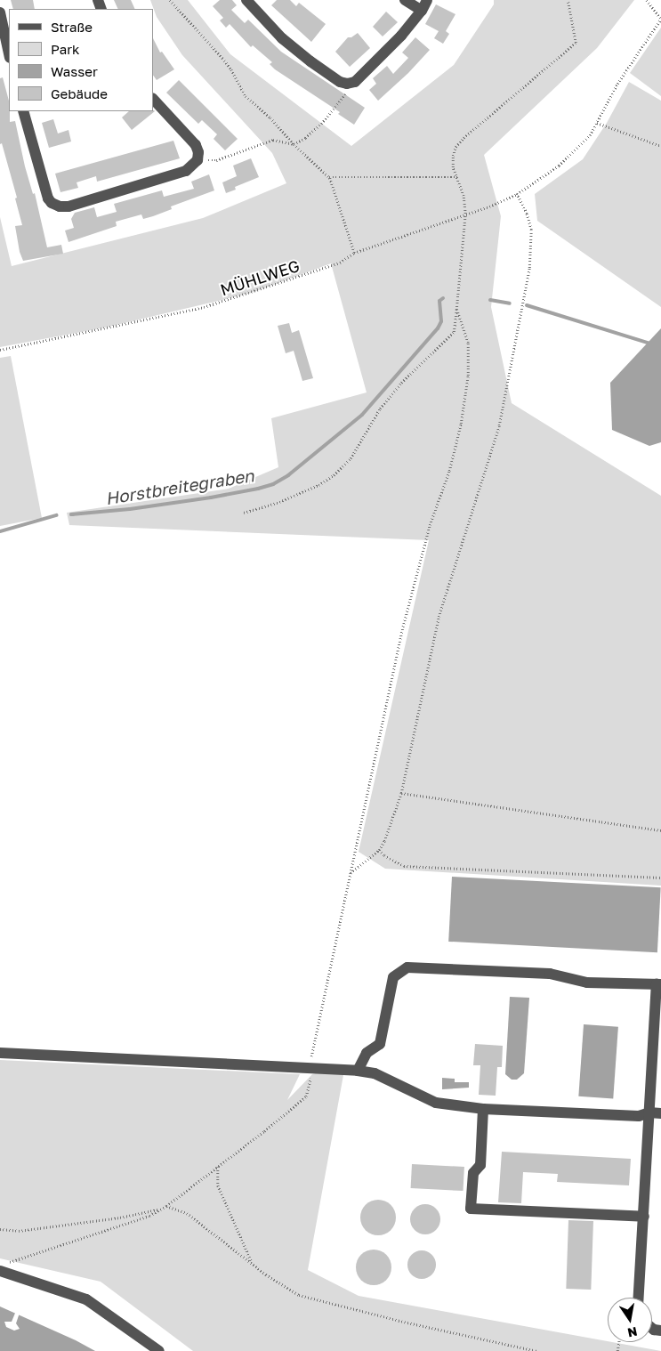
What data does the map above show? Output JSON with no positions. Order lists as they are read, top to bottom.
{
  "streets": {
    "path": ["MÜHLWEG"]
  },
  "water": ["Horstbreitegraben"],
  "legend": [
    "Straße",
    "Park",
    "Wasser",
    "Gebäude"
  ],
  "north": "bottom"
}
